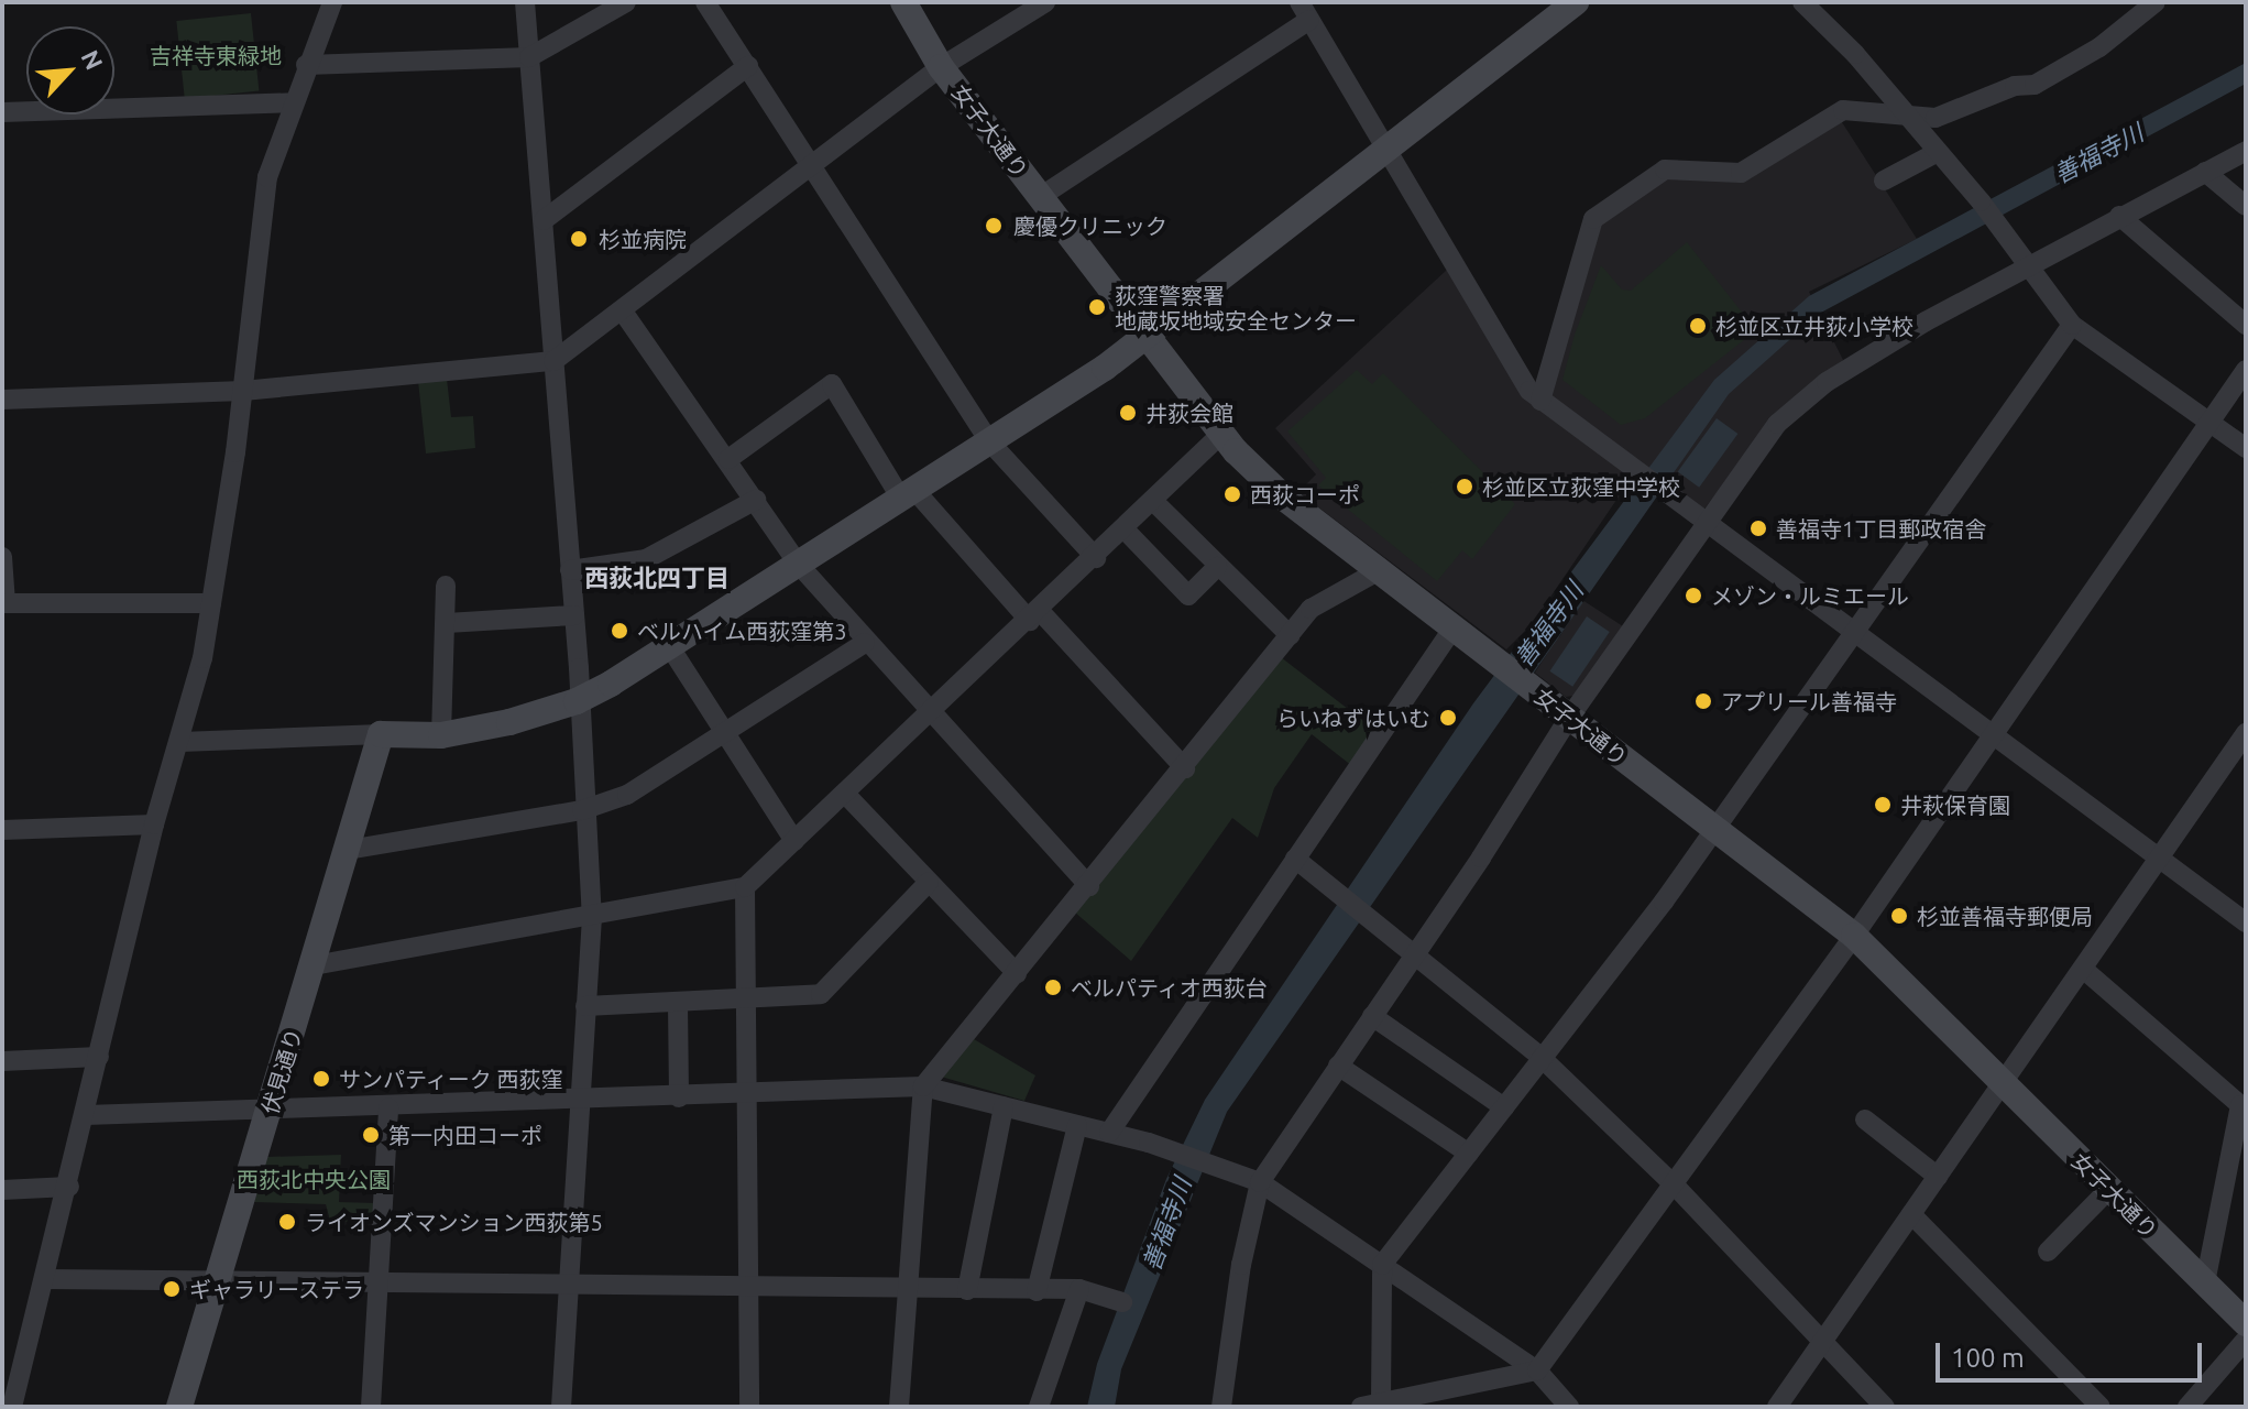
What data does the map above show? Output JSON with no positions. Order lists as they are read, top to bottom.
{
  "streets": {
    "street": ["女子大通り", "伏見通り"]
  },
  "districts": ["西荻北四丁目"],
  "water": ["善福寺川"],
  "parks": ["吉祥寺東緑地", "西荻北中央公園"],
  "places": [
    "慶優クリニック",
    "杉並病院",
    "荻窪警察署 地蔵坂地域安全センター",
    "杉並区立井荻小学校",
    "井荻会館",
    "杉並区立荻窪中学校",
    "西荻コーポ",
    "善福寺1丁目郵政宿舎",
    "メゾン・ルミエール",
    "ベルハイム西荻窪第3",
    "アプリール善福寺",
    "らいねずはいむ",
    "井萩保育園",
    "杉並善福寺郵便局",
    "ベルパティオ西荻台",
    "サンパティーク 西荻窪",
    "第一内田コーポ",
    "ライオンズマンション西荻第5",
    "ギャラリーステラ"
  ],
  "scale_bar": "100 m",
  "north": "top right"
}
